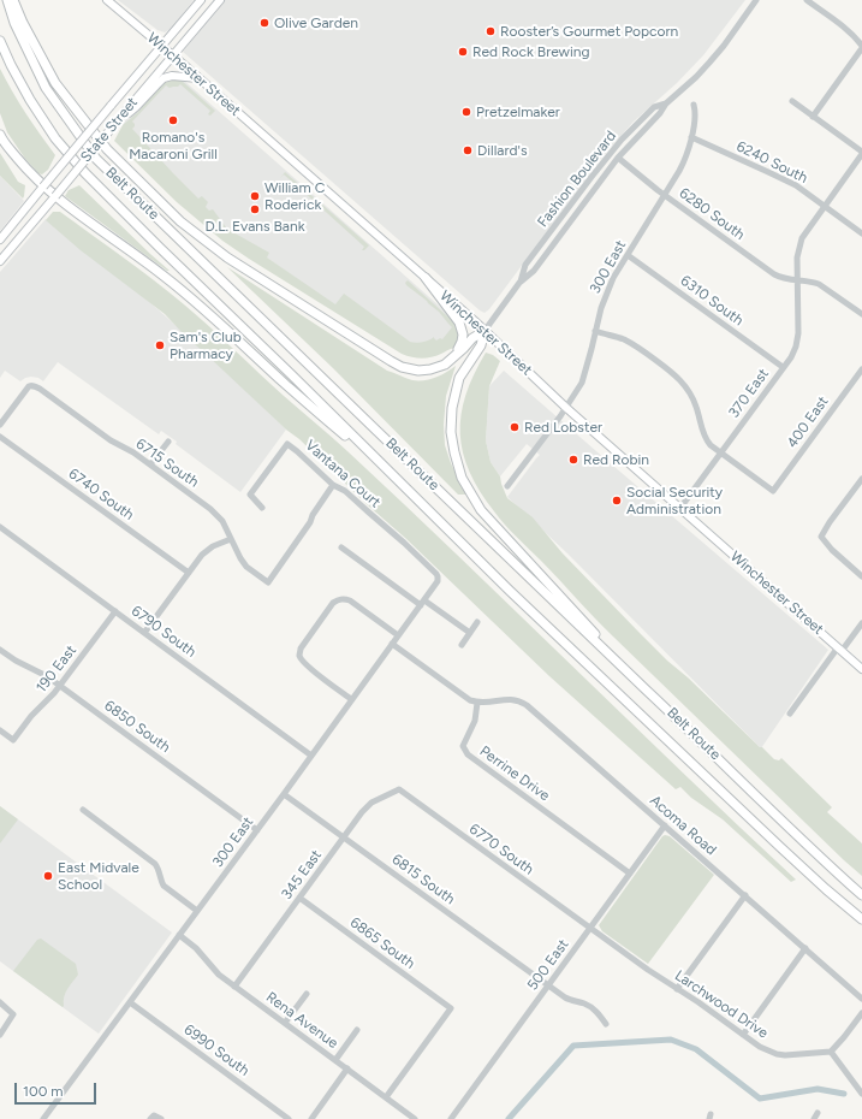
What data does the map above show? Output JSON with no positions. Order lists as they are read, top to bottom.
{
  "streets": {
    "highway": ["Belt Route"],
    "main road": ["Winchester Street", "State Street"],
    "street": [
      "6240 South",
      "Fashion Boulevard",
      "6280 South",
      "300 East",
      "6310 South",
      "370 East",
      "400 East",
      "6715 South",
      "Vantana Court",
      "6740 South",
      "6790 South",
      "190 East",
      "6850 South",
      "Perrine Drive",
      "Acoma Road",
      "6770 South",
      "345 East",
      "6815 South",
      "6865 South",
      "500 East",
      "Larchwood Drive",
      "Rena Avenue",
      "6990 South"
    ]
  },
  "crossings": [
    ["Winchester Street", "State Street"],
    ["Winchester Street", "Fashion Boulevard"],
    ["Winchester Street", "300 East"],
    ["Winchester Street", "370 East"],
    ["6240 South", "300 East"],
    ["6240 South", "370 East"],
    ["Fashion Boulevard", "6280 South"],
    ["6280 South", "300 East"],
    ["6280 South", "370 East"],
    ["300 East", "6310 South"],
    ["300 East", "Vantana Court"],
    ["300 East", "6790 South"],
    ["300 East", "6850 South"],
    ["300 East", "6815 South"],
    ["300 East", "Rena Avenue"],
    ["300 East", "6990 South"],
    ["6310 South", "370 East"],
    ["370 East", "400 East"],
    ["6715 South", "Vantana Court"],
    ["6790 South", "190 East"],
    ["190 East", "6850 South"],
    ["Perrine Drive", "Acoma Road"],
    ["Perrine Drive", "500 East"],
    ["Acoma Road", "500 East"],
    ["6770 South", "345 East"],
    ["6770 South", "500 East"],
    ["6770 South", "Larchwood Drive"],
    ["345 East", "6815 South"],
    ["345 East", "6865 South"],
    ["345 East", "Rena Avenue"],
    ["6815 South", "500 East"],
    ["6865 South", "Rena Avenue"],
    ["500 East", "Larchwood Drive"]
  ],
  "places": [
    "Olive Garden",
    "Rooster’s Gourmet Popcorn",
    "Red Rock Brewing",
    "Pretzelmaker",
    "Romano's Macaroni Grill",
    "Dillard's",
    "William C Roderick",
    "D.L. Evans Bank",
    "Sam's Club Pharmacy",
    "Red Lobster",
    "Red Robin",
    "Social Security Administration",
    "East Midvale School"
  ],
  "scale_bar": "100 m"
}
